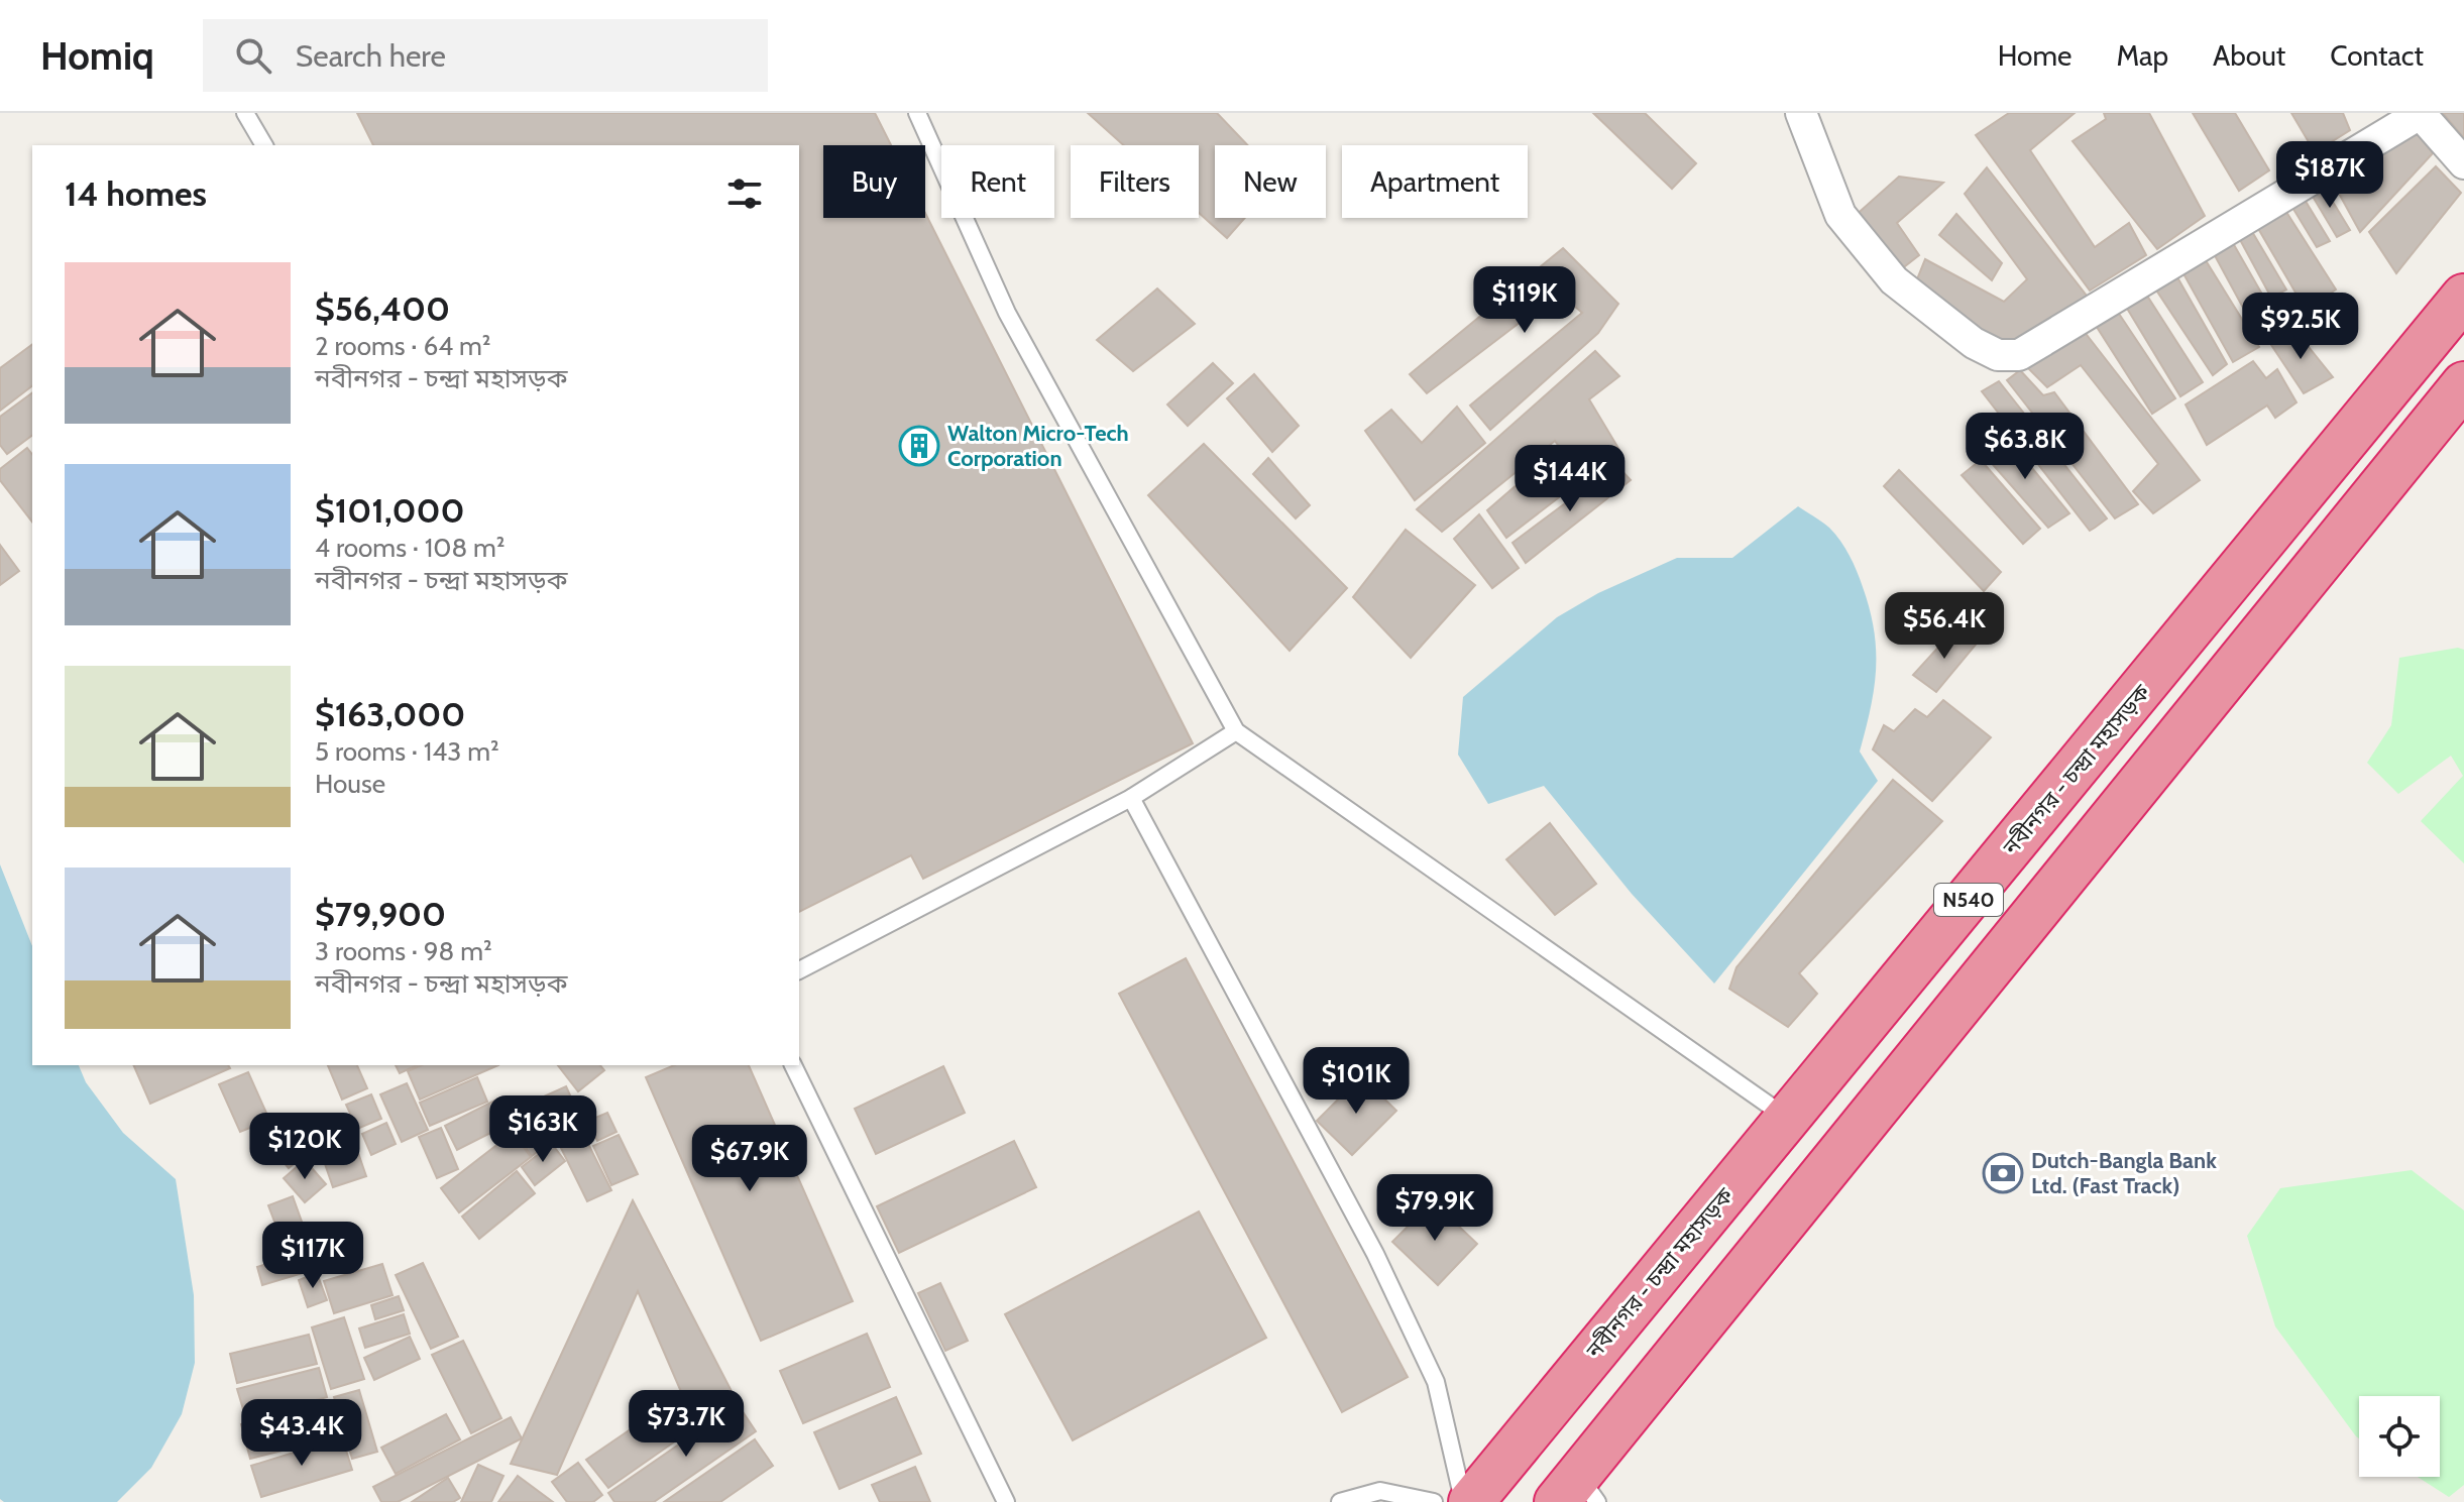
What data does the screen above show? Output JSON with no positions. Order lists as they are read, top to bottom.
{
  "streets": {
    "highway": ["নবীনগর - চন্দ্রা মহাসড়ক", "N540"]
  },
  "places": {
    "building": ["Walton Micro-Tech Corporation"],
    "bank": ["Dutch-Bangla Bank Ltd. (Fast Track)"]
  },
  "page": {
    "header": "Homiq",
    "search": "Search here",
    "nav": [
      "Home",
      "Map",
      "About",
      "Contact"
    ],
    "price": [
      "$187K",
      "$119K",
      "$92.5K",
      "$63.8K",
      "$144K",
      "$56.4K",
      "$101K",
      "$163K",
      "$120K",
      "$67.9K",
      "$79.9K",
      "$117K",
      "$73.7K",
      "$43.4K"
    ],
    "chip": [
      "Buy",
      "Rent",
      "Filters",
      "New",
      "Apartment"
    ],
    "heading": "14 homes",
    "list": [
      {
        "name": "$56,400",
        "note": "2 rooms · 64 m² · নবীনগর - চন্দ্রা মহাসড়ক"
      },
      {
        "name": "$101,000",
        "note": "4 rooms · 108 m² · নবীনগর - চন্দ্রা মহাসড়ক"
      },
      {
        "name": "$163,000",
        "note": "5 rooms · 143 m² · House"
      },
      {
        "name": "$79,900",
        "note": "3 rooms · 98 m² · নবীনগর - চন্দ্রা মহাসড়ক"
      }
    ]
  }
}
